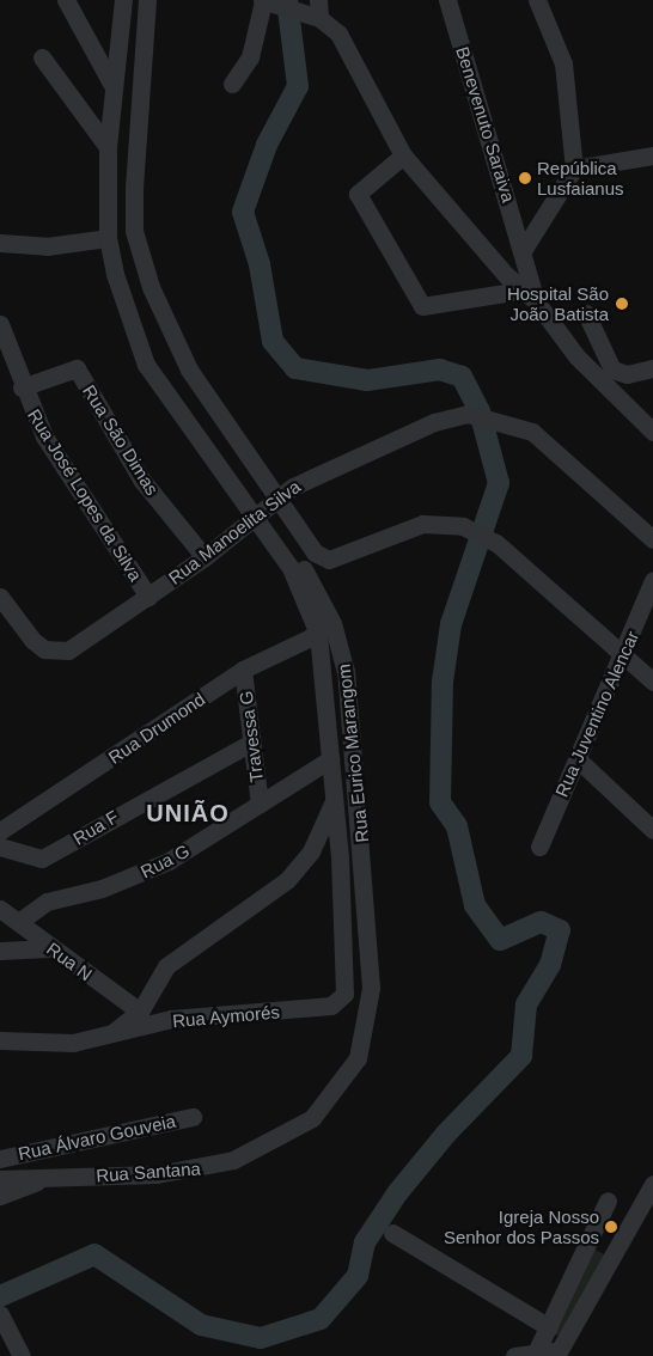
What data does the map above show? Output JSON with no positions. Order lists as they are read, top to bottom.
{
  "streets": {
    "street": [
      "Benevenuto Saraiva",
      "Rua São Dimas",
      "Rua José Lopes da Silva",
      "Rua Manoelita Silva",
      "Rua Juventino Alencar",
      "Rua Drumond",
      "Travessa G",
      "Rua Eurico Marangom",
      "Rua F",
      "Rua G",
      "Rua N",
      "Rua Aymorés",
      "Rua Álvaro Gouveia",
      "Rua Santana"
    ]
  },
  "crossings": [
    ["Rua São Dimas", "Rua José Lopes da Silva"],
    ["Rua São Dimas", "Rua Manoelita Silva"],
    ["Rua José Lopes da Silva", "Rua Manoelita Silva"],
    ["Rua Manoelita Silva", "Rua Eurico Marangom"],
    ["Rua Drumond", "Travessa G"],
    ["Rua Drumond", "Rua Eurico Marangom"],
    ["Travessa G", "Rua F"],
    ["Travessa G", "Rua G"],
    ["Rua Eurico Marangom", "Rua G"],
    ["Rua Eurico Marangom", "Rua Aymorés"],
    ["Rua Eurico Marangom", "Rua Santana"],
    ["Rua G", "Rua N"]
  ],
  "districts": ["UNIÃO"],
  "places": ["República Lusfaianus", "Hospital São João Batista", "Igreja Nosso Senhor dos Passos"]
}
